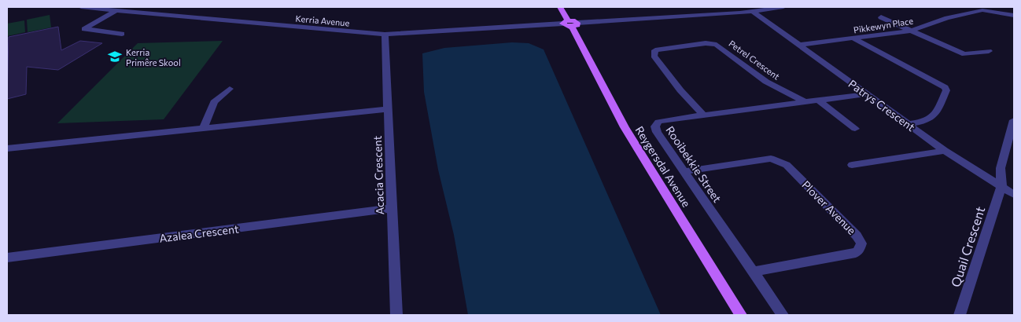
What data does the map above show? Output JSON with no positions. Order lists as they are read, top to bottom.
{
  "streets": {
    "main road": ["Reygersdal Avenue"],
    "street": [
      "Kerria Avenue",
      "Pikkewyn Place",
      "Petrel Crescent",
      "Patrys Crescent",
      "Rooibekkie Street",
      "Acacia Crescent",
      "Plover Avenue",
      "Azalea Crescent",
      "Quail Crescent"
    ]
  },
  "crossings": [
    ["Kerria Avenue", "Patrys Crescent"],
    ["Kerria Avenue", "Reygersdal Avenue"],
    ["Kerria Avenue", "Acacia Crescent"],
    ["Pikkewyn Place", "Patrys Crescent"],
    ["Petrel Crescent", "Rooibekkie Street"],
    ["Patrys Crescent", "Rooibekkie Street"],
    ["Patrys Crescent", "Quail Crescent"],
    ["Rooibekkie Street", "Plover Avenue"],
    ["Acacia Crescent", "Azalea Crescent"]
  ],
  "places": {
    "school or university": ["Kerria Primêre Skool"]
  }
}
